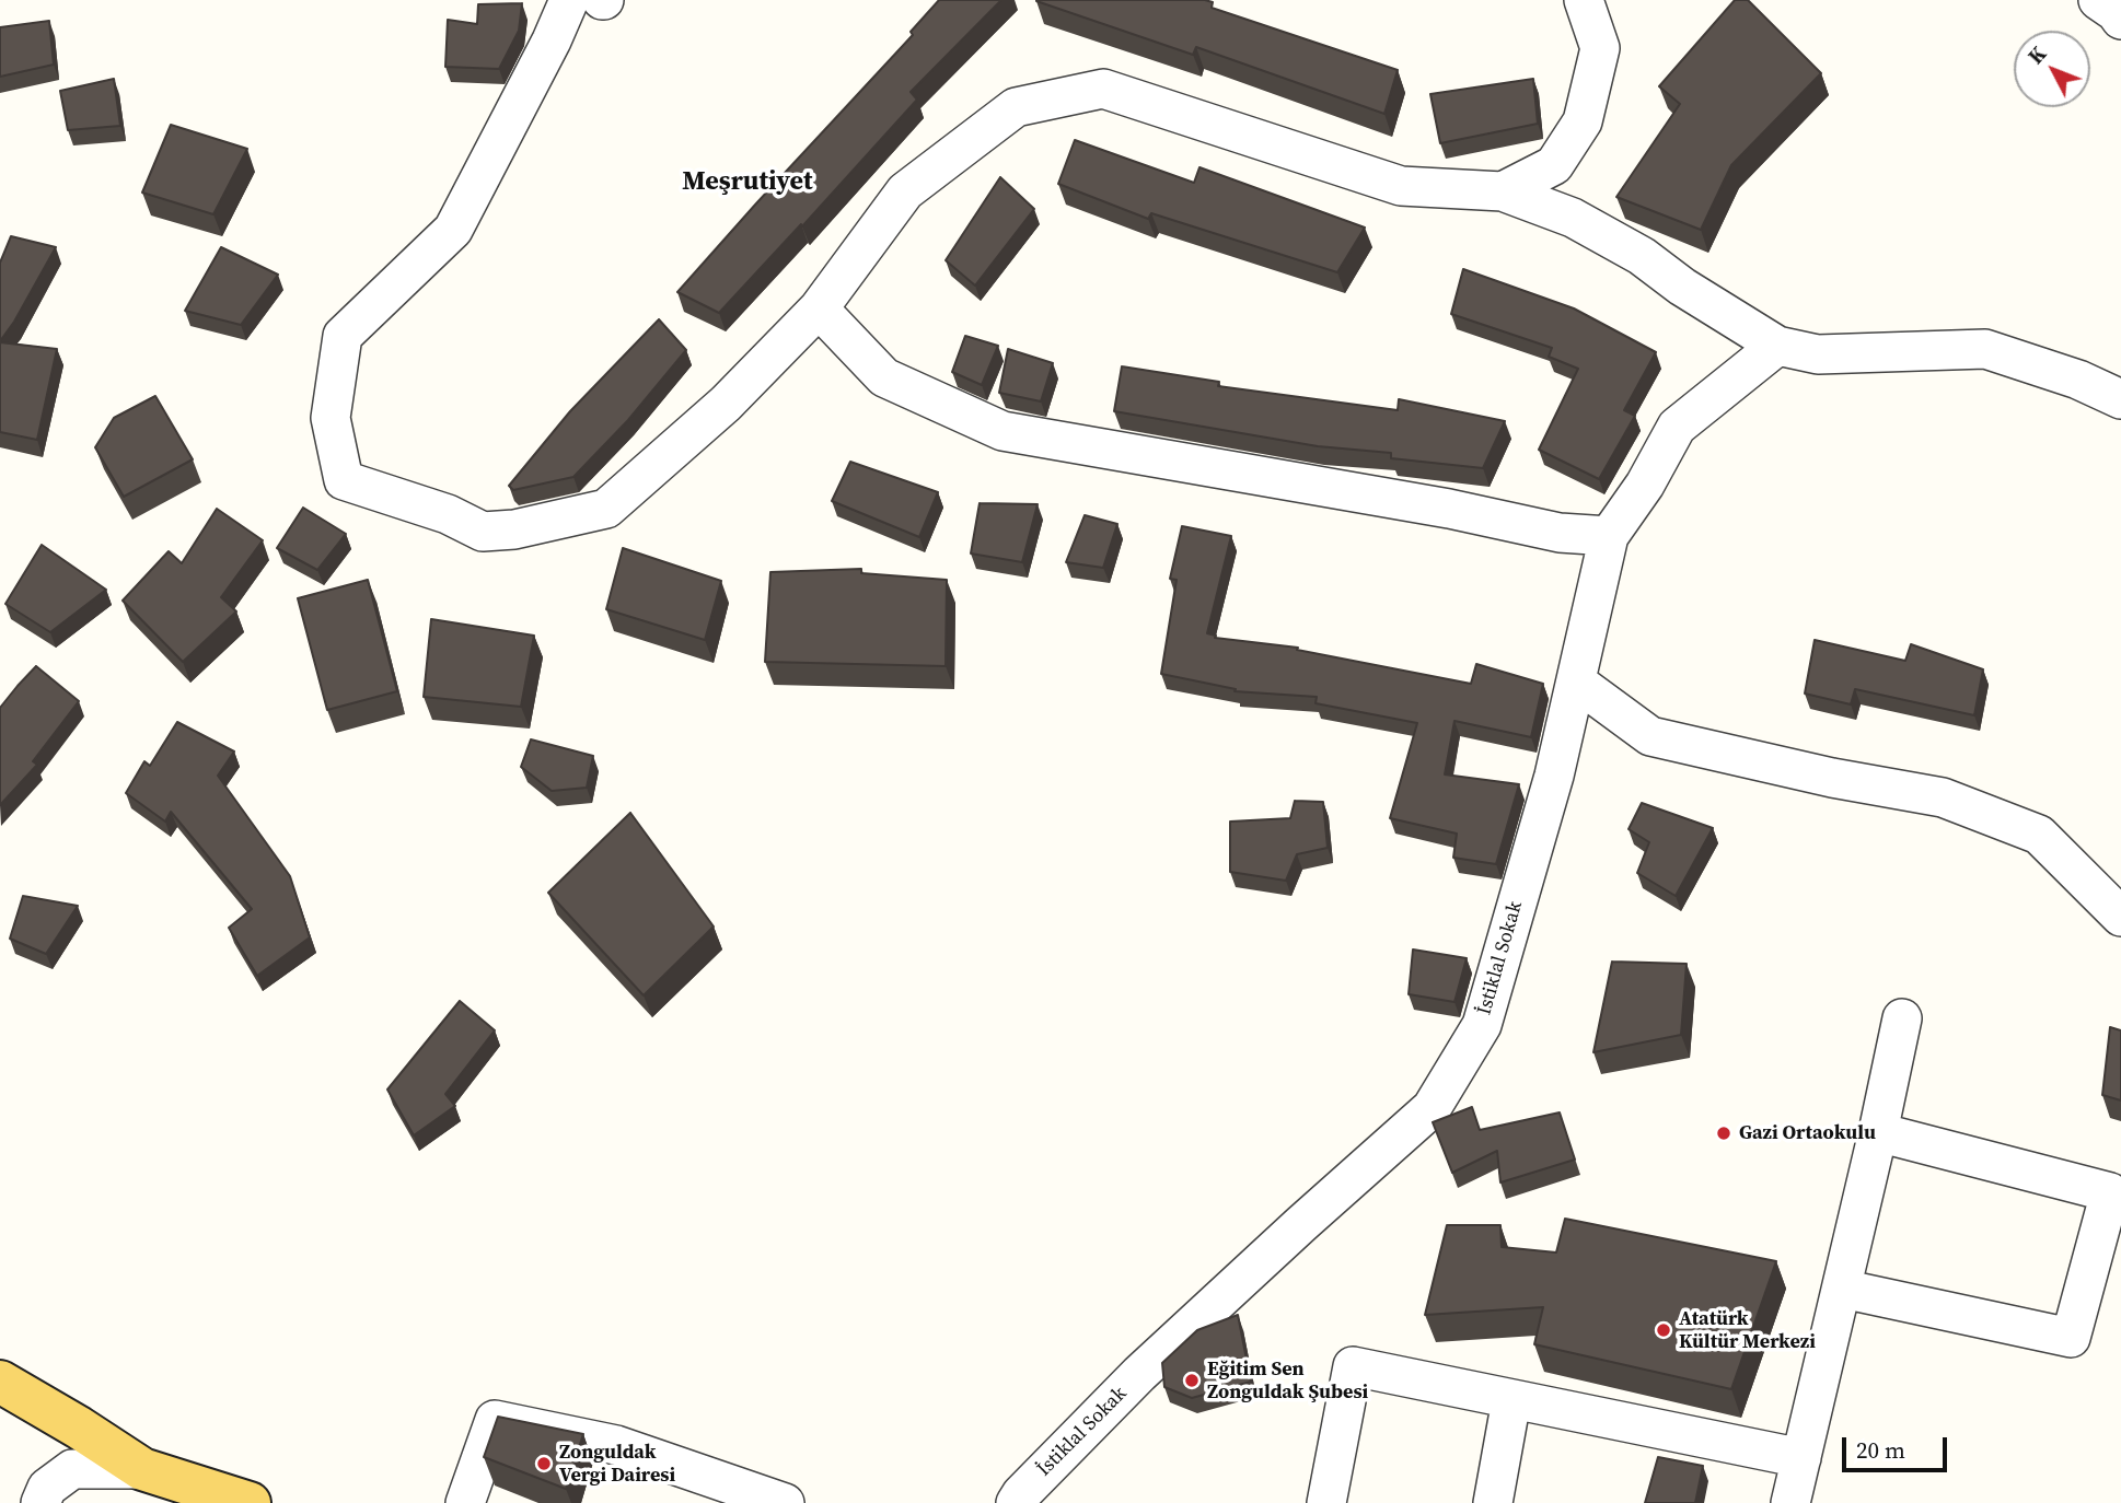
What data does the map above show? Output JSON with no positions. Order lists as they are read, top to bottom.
{
  "streets": {
    "street": ["İstiklal Sokak"]
  },
  "districts": ["Meşrutiyet"],
  "places": [
    "Gazi Ortaokulu",
    "Atatürk Kültür Merkezi",
    "Eğitim Sen Zonguldak Şubesi",
    "Zonguldak Vergi Dairesi"
  ],
  "scale_bar": "20 m",
  "north": "top left"
}
